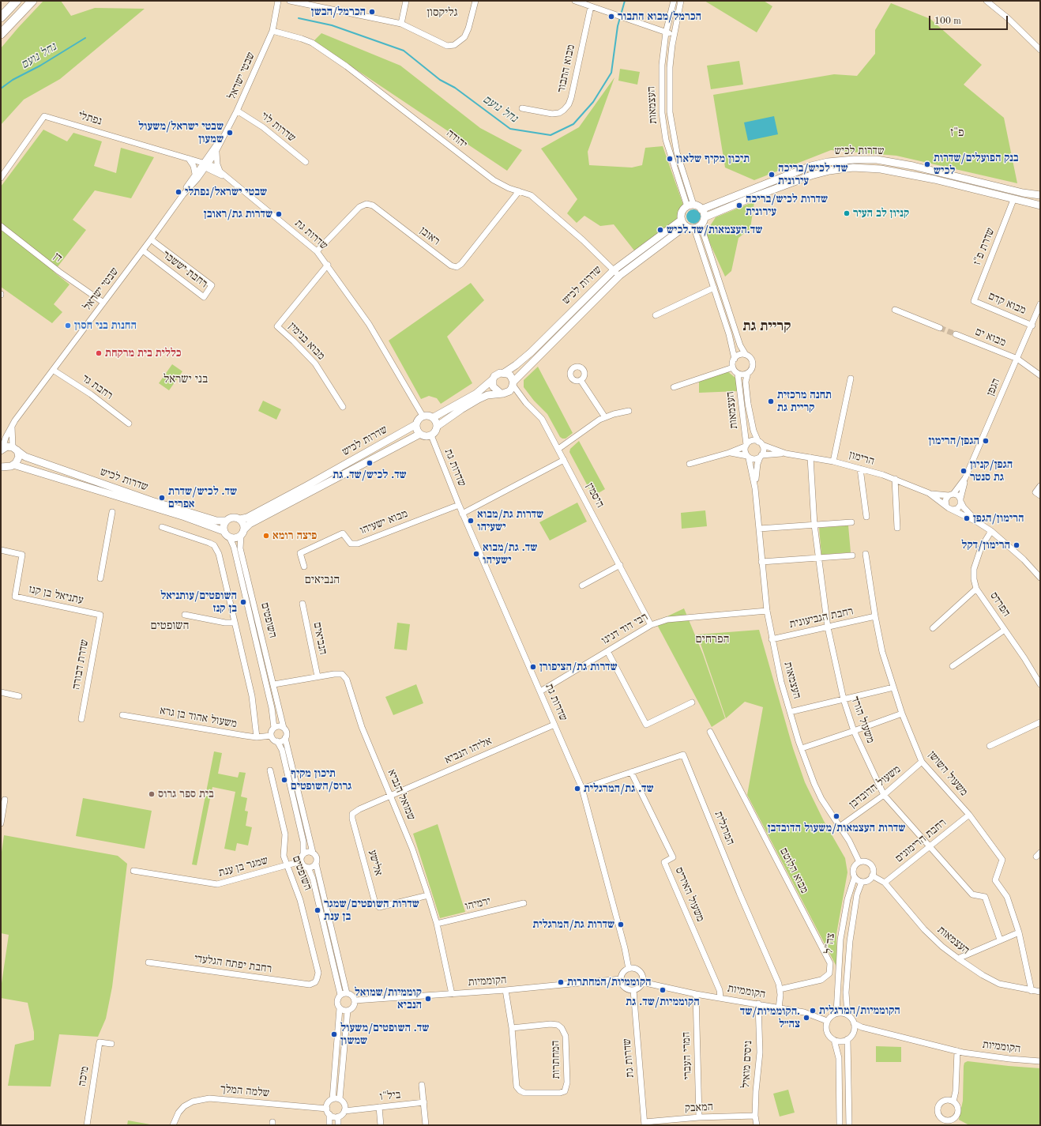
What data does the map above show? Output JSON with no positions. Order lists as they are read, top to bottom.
{
  "streets": {
    "main road": ["שדרות לכיש"],
    "street": [
      "מבוא התבור",
      "שבטי ישראל",
      "העצמאות",
      "נפתלי",
      "שדרות לוי",
      "יהודה",
      "שדרות גת",
      "ראובן",
      "שדרת פ\"ז",
      "דן",
      "רחבת יששכר",
      "מבוא קדם",
      "מבוא ים",
      "מבוא בנימין",
      "רחבת גד",
      "הגפן",
      "הרימון",
      "היסמין",
      "מבוא ישעיהו",
      "עתניאל בן קנז",
      "הפרדס",
      "רחבת הגביעונית",
      "השופטים",
      "רבי דוד דנינו",
      "הנביאים",
      "שדרת דבורה",
      "משעול אהוד בן גרא",
      "משעול הורד",
      "אליהו הנביא",
      "משעול השושן",
      "משעול הדובדבן",
      "שמואל הנביא",
      "המרגלית",
      "רחבת הרימונים",
      "אלישע",
      "שמגר בן ענת",
      "מבוא הלוטם",
      "משעול האיריס",
      "ירמיהו",
      "צה\"ל",
      "רחבת יפתח הגלעדי",
      "הקוממיות",
      "המרי העברי",
      "המחתרות",
      "ניסים מואיל",
      "מיכה",
      "שלמה המלך",
      "ביל\"ו",
      "המאבק"
    ]
  },
  "crossings": [
    ["שבטי ישראל", "נפתלי"],
    ["שבטי ישראל", "שדרות לוי"],
    ["שבטי ישראל", "יהודה"],
    ["שבטי ישראל", "שדרות גת"],
    ["שבטי ישראל", "דן"],
    ["שבטי ישראל", "רחבת יששכר"],
    ["שבטי ישראל", "רחבת גד"],
    ["העצמאות", "שדרות לכיש"],
    ["העצמאות", "הרימון"],
    ["העצמאות", "רחבת הגביעונית"],
    ["העצמאות", "רבי דוד דנינו"],
    ["העצמאות", "משעול השושן"],
    ["העצמאות", "משעול הדובדבן"],
    ["העצמאות", "רחבת הרימונים"],
    ["העצמאות", "צה\"ל"],
    ["נפתלי", "שדרות גת"],
    ["יהודה", "שדרות לכיש"],
    ["יהודה", "ראובן"],
    ["שדרות לכיש", "שדרות גת"],
    ["שדרות לכיש", "שדרת פ\"ז"],
    ["שדרות לכיש", "היסמין"],
    ["שדרות לכיש", "השופטים"],
    ["שדרות גת", "ראובן"],
    ["שדרות גת", "מבוא בנימין"],
    ["שדרות גת", "מבוא ישעיהו"],
    ["שדרות גת", "רבי דוד דנינו"],
    ["שדרות גת", "אליהו הנביא"],
    ["שדרות גת", "המרגלית"],
    ["שדרות גת", "הקוממיות"],
    ["שדרות גת", "המאבק"],
    ["שדרת פ\"ז", "מבוא קדם"],
    ["מבוא קדם", "הגפן"],
    ["מבוא ים", "הגפן"],
    ["הגפן", "הרימון"],
    ["הרימון", "משעול הורד"],
    ["היסמין", "רבי דוד דנינו"],
    ["עתניאל בן קנז", "שדרת דבורה"],
    ["רחבת הגביעונית", "משעול הורד"],
    ["רחבת הגביעונית", "משעול השושן"],
    ["השופטים", "משעול אהוד בן גרא"],
    ["השופטים", "שמואל הנביא"],
    ["השופטים", "שמגר בן ענת"],
    ["השופטים", "רחבת יפתח הגלעדי"],
    ["השופטים", "הקוממיות"],
    ["הנביאים", "שמואל הנביא"],
    ["משעול הורד", "משעול הדובדבן"],
    ["משעול הורד", "רחבת הרימונים"],
    ["אליהו הנביא", "שמואל הנביא"],
    ["אליהו הנביא", "אלישע"],
    ["משעול השושן", "משעול הדובדבן"],
    ["משעול השושן", "רחבת הרימונים"],
    ["שמואל הנביא", "אלישע"],
    ["שמואל הנביא", "ירמיהו"],
    ["שמואל הנביא", "הקוממיות"],
    ["המרגלית", "מבוא הלוטם"],
    ["המרגלית", "משעול האיריס"],
    ["המרגלית", "הקוממיות"],
    ["משעול האיריס", "הקוממיות"],
    ["צה\"ל", "הקוממיות"],
    ["הקוממיות", "המרי העברי"],
    ["הקוממיות", "המחתרות"],
    ["הקוממיות", "ניסים מואיל"],
    ["המרי העברי", "המאבק"],
    ["ניסים מואיל", "המאבק"],
    ["שלמה המלך", "ביל\"ו"]
  ],
  "districts": [
    "גליקסון",
    "פ\"ז",
    "קריית גת",
    "בני ישראל",
    "הנביאים",
    "השופטים",
    "הפרחים"
  ],
  "water": ["נחל נועם"],
  "places": [
    "הכרמל/הבשן",
    "הכרמל/מבוא התבור",
    "שבטי ישראל/משעול שמעון",
    "תיכון מקיף שלאון",
    "בנק הפועלים/שדרות לכיש",
    "שד׳ לכיש/בריכה עירונית",
    "שבטי ישראל/נפתלי",
    "שדרות לכיש/בריכה עירונית",
    "קניון לב העיר",
    "שדרות גת/ראובן",
    "שד.העצמאות/שד.לכיש",
    "החנות בני חסון",
    "כללית בית מרקחת",
    "תחנה מרכזית קריית גת",
    "הגפן/הרימון",
    "שד. לכיש/שד. גת",
    "הגפן/קניון גת סנטר",
    "שד. לכיש/שדרת אפרים",
    "הרימון/הגפן",
    "שדרות גת/מבוא ישעיהו",
    "פיצה רומא",
    "הרימון/דקל",
    "שד. גת/מבוא ישעיהו",
    "השופטים/עותניאל בן קנז",
    "שדרות גת/הציפורן",
    "תיכון מקיף גרוס/השופטים",
    "שד. גת/המרגלית",
    "בית ספר גרוס",
    "שדרות העצמאות/משעול הדובדבן",
    "שדרות השופטים/שמגר בן ענת",
    "שדרות גת/המרגלית",
    "הקוממיות/המחתרות",
    "הקוממיות/שד. גת",
    "קוממיות/שמואל הנביא",
    "הקוממיות/המרגלית",
    "הקוממיות/שד. צה״ל",
    "שד. השופטים/משעול שמשון"
  ],
  "scale_bar": "100 m"
}
